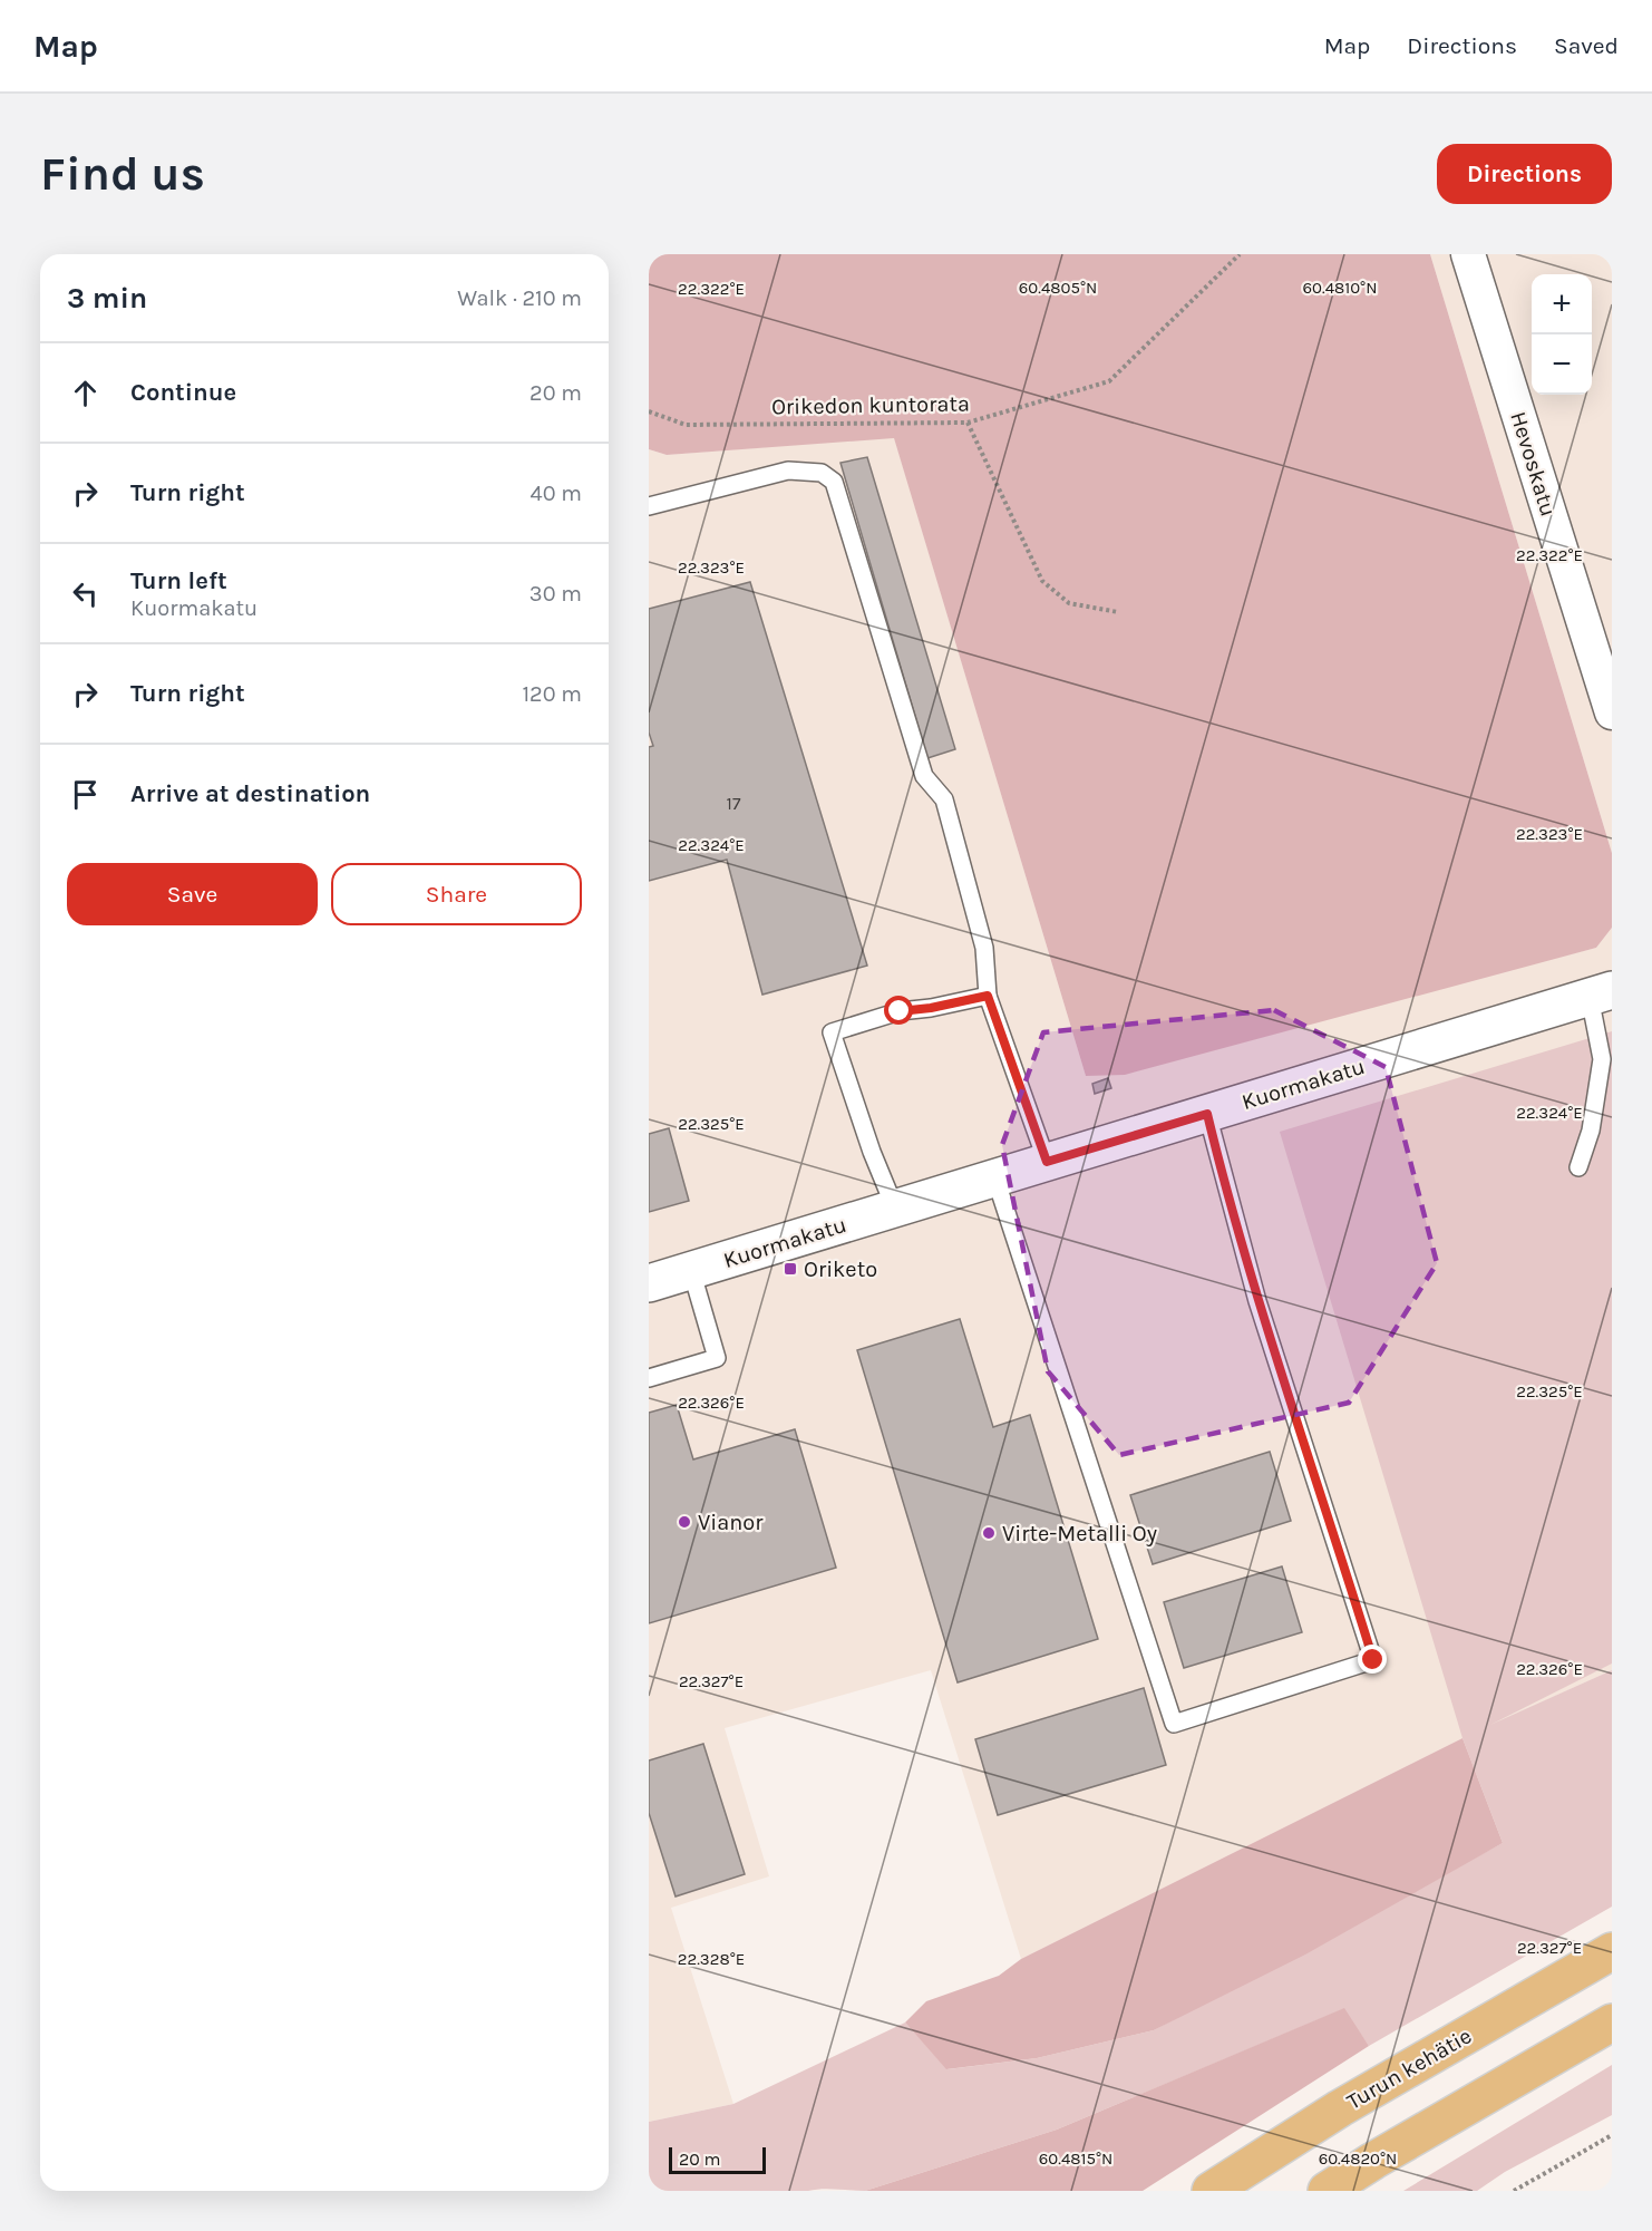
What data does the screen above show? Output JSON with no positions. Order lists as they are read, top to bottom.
{
  "streets": {
    "highway": ["Turun kehätie"],
    "street": ["Hevoskatu", "Kuormakatu"],
    "path": ["Orikedon kuntorata"]
  },
  "places": {
    "transit": ["Oriketo"],
    "other": ["Vianor", "Virte-Metalli Oy"]
  },
  "house_numbers": ["17"],
  "scale_bar": "20 m",
  "page": {
    "header": "Map",
    "nav": ["Map", "Directions", "Saved"],
    "buttons": [
      "Directions",
      ["Save", "Share"]
    ],
    "title": "Find us",
    "heading": ["3 min", "Walk · 210 m"],
    "map_buttons": ["+", "−"],
    "list": [
      ["Continue", "20 m"],
      ["Turn right", "40 m"],
      ["Turn left", "Kuormakatu", "30 m"],
      ["Turn right", "120 m"],
      "Arrive at destination"
    ],
    "scale": "20 m"
  },
  "coordinates": [
    "60.4805°N",
    "60.4810°N",
    "22.322°E",
    "22.323°E",
    "22.324°E",
    "22.325°E",
    "22.326°E",
    "22.327°E",
    "22.328°E",
    "60.4815°N",
    "60.4820°N"
  ]
}
